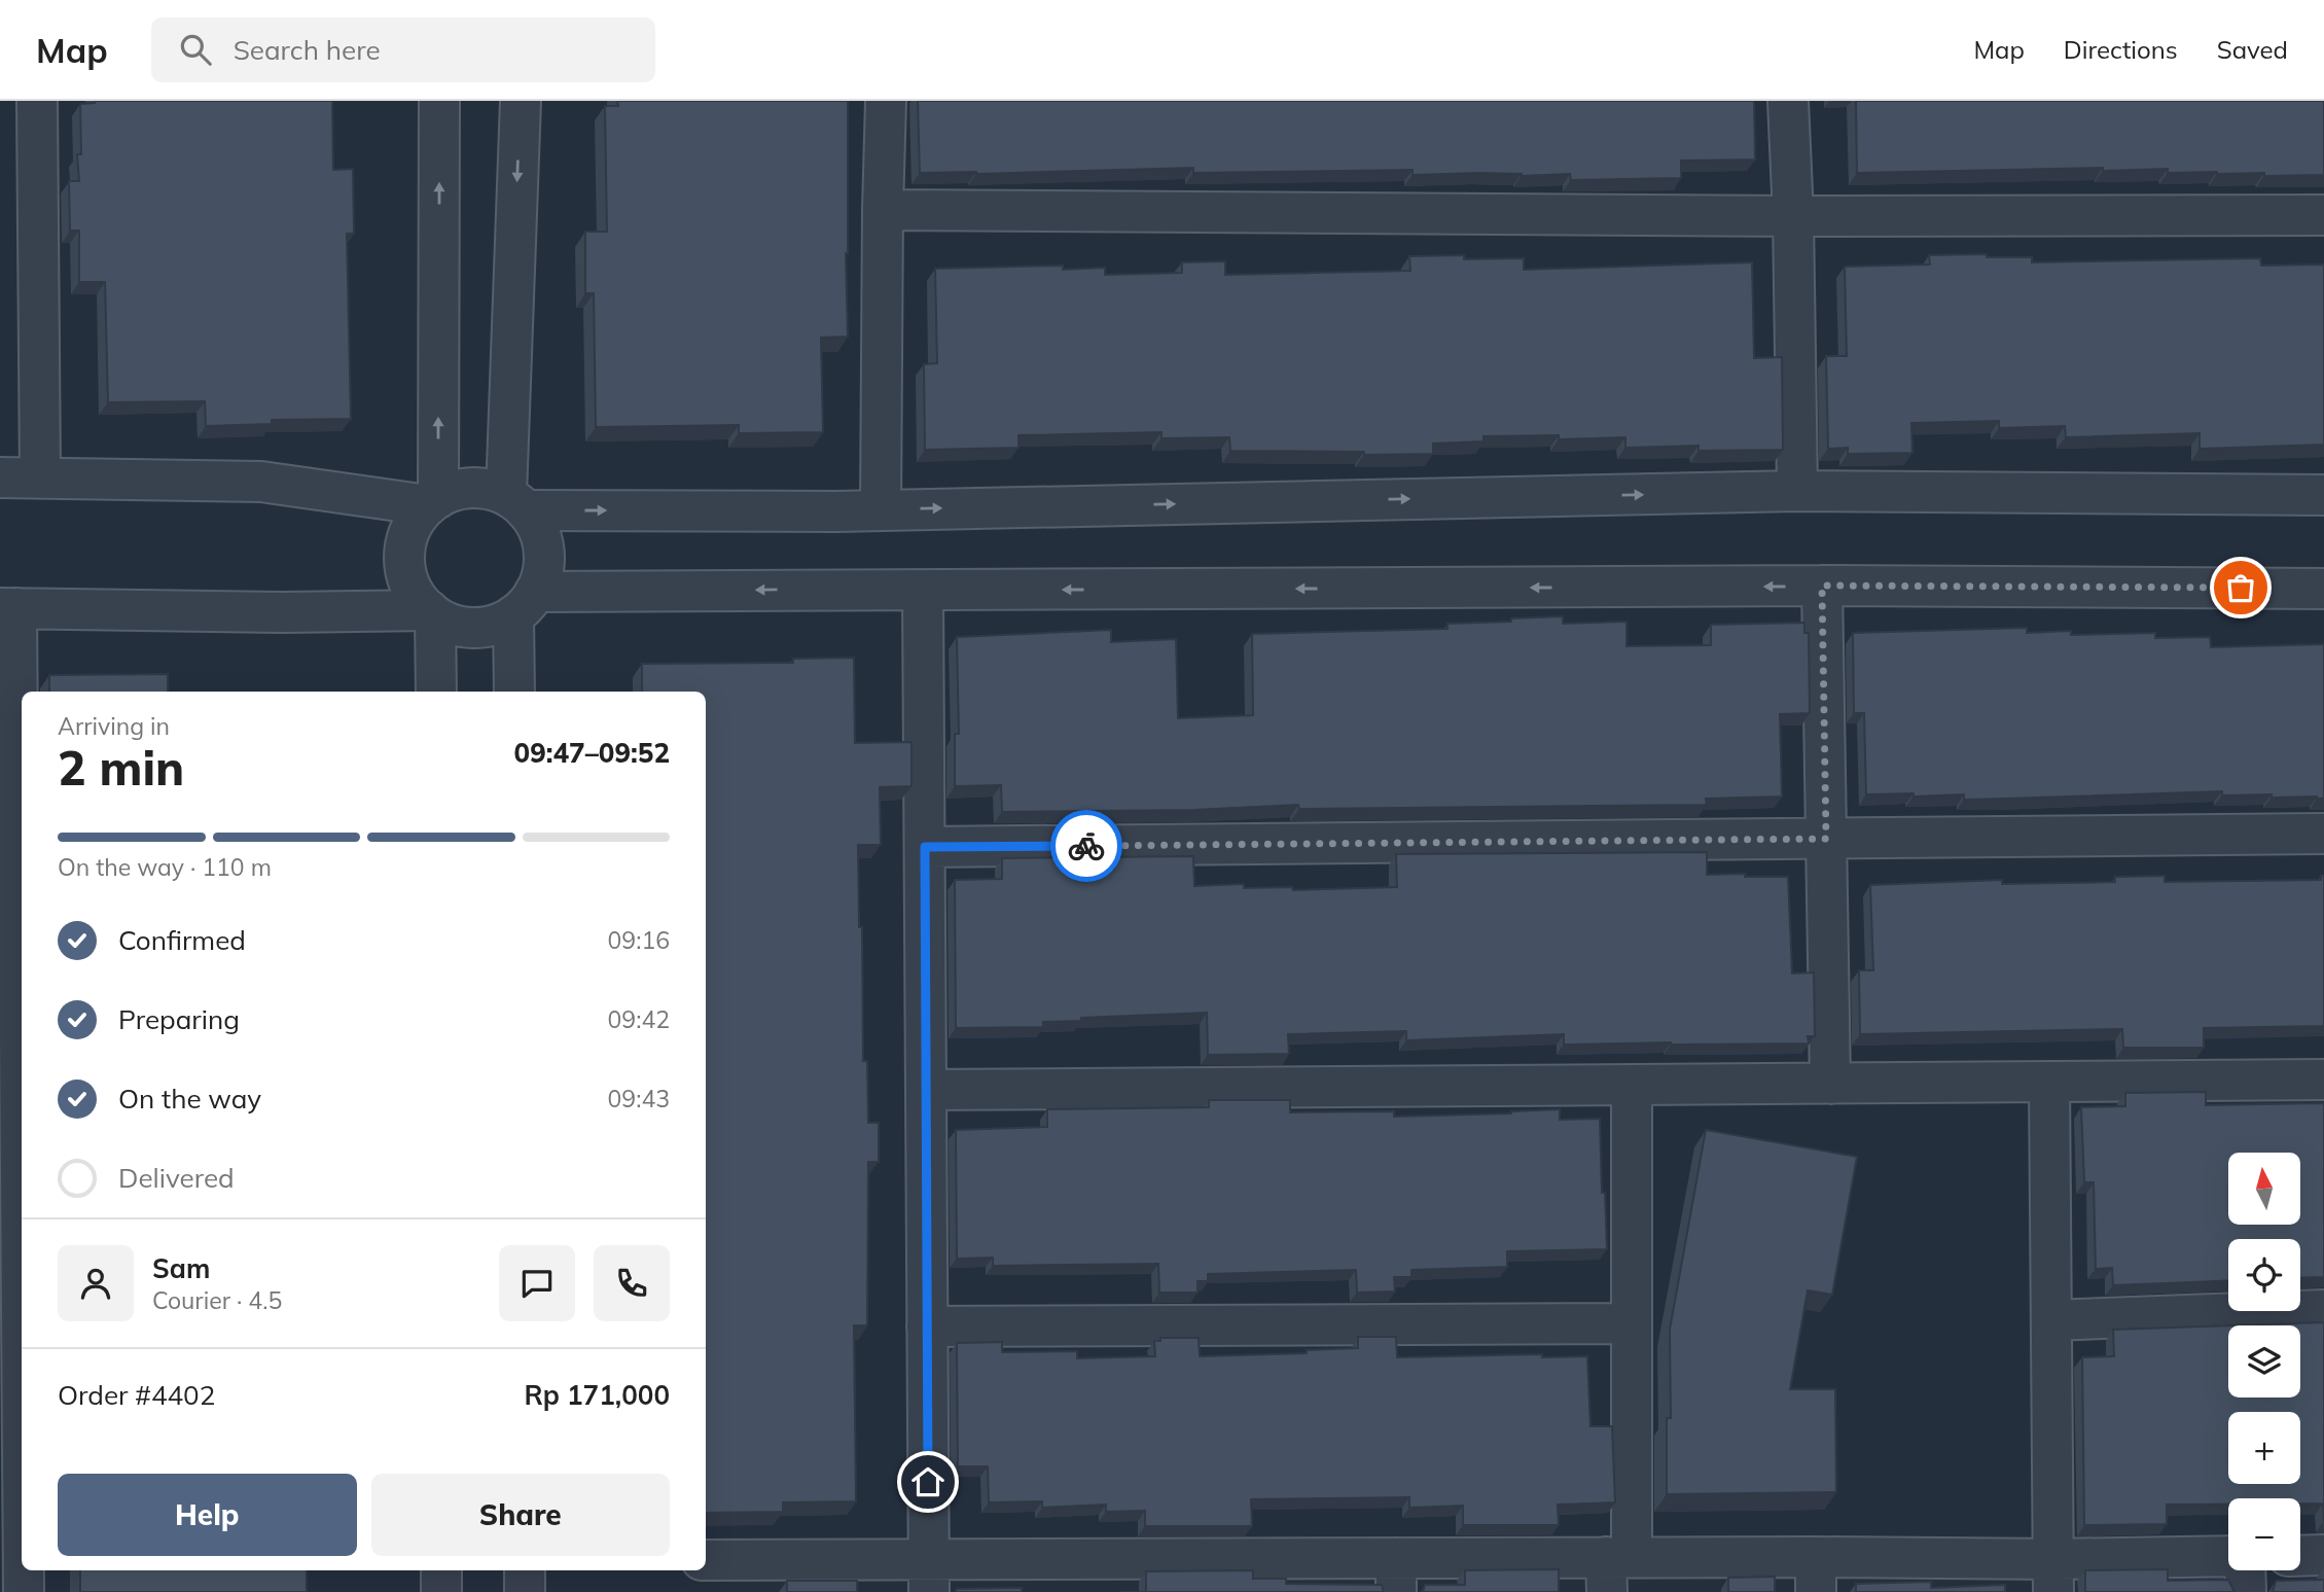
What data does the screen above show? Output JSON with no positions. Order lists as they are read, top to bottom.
{
  "north": "top",
  "page": {
    "header": "Map",
    "search": "Search here",
    "nav": ["Map", "Directions", "Saved"],
    "heading": ["2 min", "Arriving in", "09:47–09:52"],
    "panel": [
      "Sam",
      "Courier · 4.5",
      "Order #4402",
      "Rp 171,000"
    ],
    "bar": "On the way · 110 m",
    "list": [
      ["Confirmed", "09:16"],
      ["Preparing", "09:42"],
      ["On the way", "09:43"],
      "Delivered"
    ],
    "map_buttons": ["+", "−"],
    "buttons": ["Help", "Share"]
  }
}
